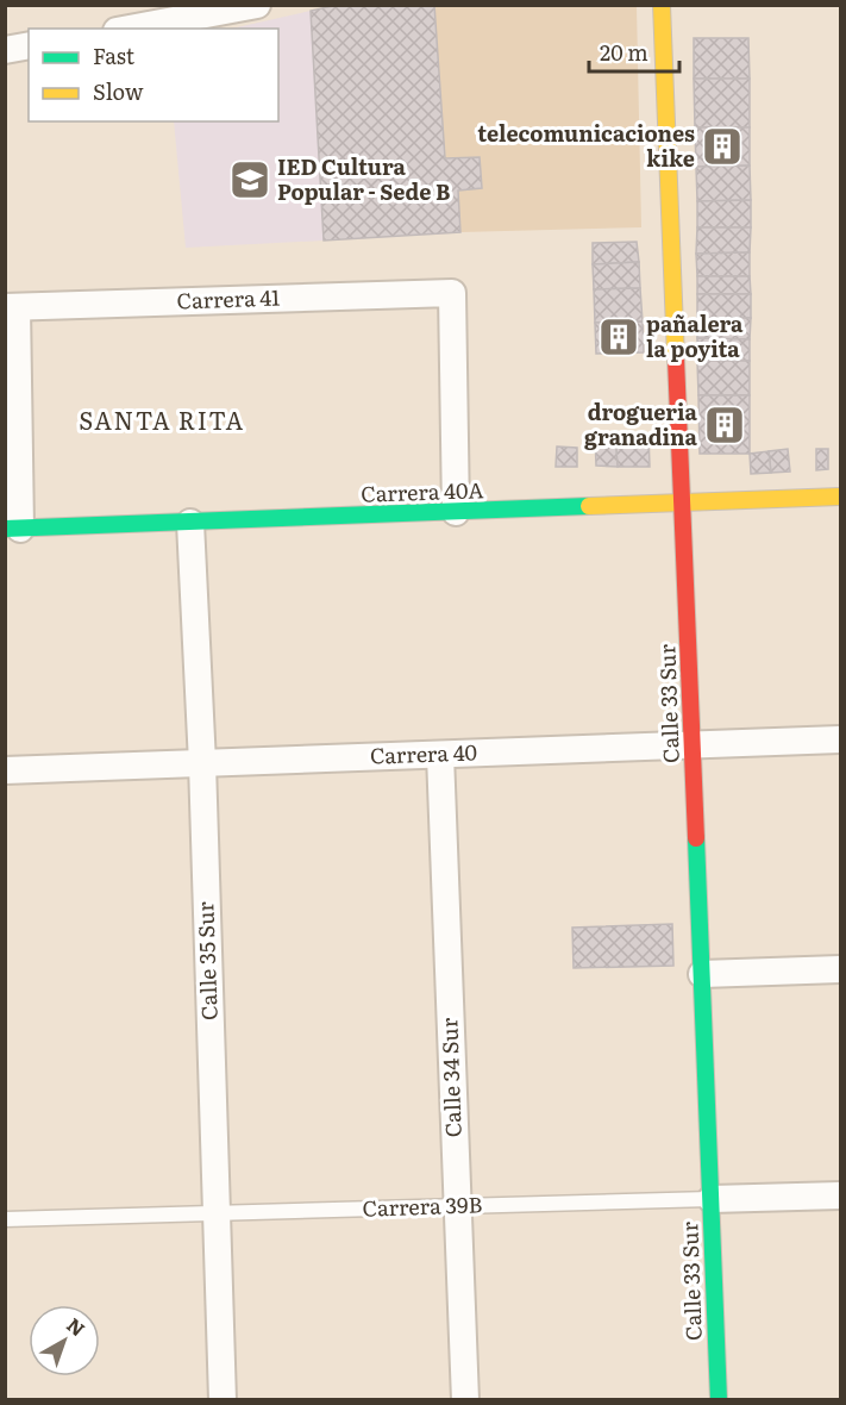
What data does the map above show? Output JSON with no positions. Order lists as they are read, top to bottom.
{
  "streets": {
    "street": [
      "Carrera 41",
      "Carrera 40A",
      "Calle 33 Sur",
      "Carrera 40",
      "Calle 35 Sur",
      "Calle 34 Sur",
      "Carrera 39B"
    ]
  },
  "crossings": [
    ["Carrera 41", "Carrera 40A"],
    ["Carrera 40A", "Calle 33 Sur"],
    ["Carrera 40A", "Calle 35 Sur"],
    ["Calle 33 Sur", "Carrera 40"],
    ["Calle 33 Sur", "Carrera 39B"],
    ["Carrera 40", "Calle 35 Sur"],
    ["Carrera 40", "Calle 34 Sur"],
    ["Calle 35 Sur", "Carrera 39B"],
    ["Calle 34 Sur", "Carrera 39B"]
  ],
  "districts": ["SANTA RITA"],
  "places": {
    "building": ["telecomunicaciones kike", "pañalera la poyita", "drogueria granadina"],
    "school or university": ["IED Cultura Popular - Sede B"]
  },
  "legend": ["Fast", "Slow"],
  "scale_bar": "20 m",
  "north": "top right"
}
